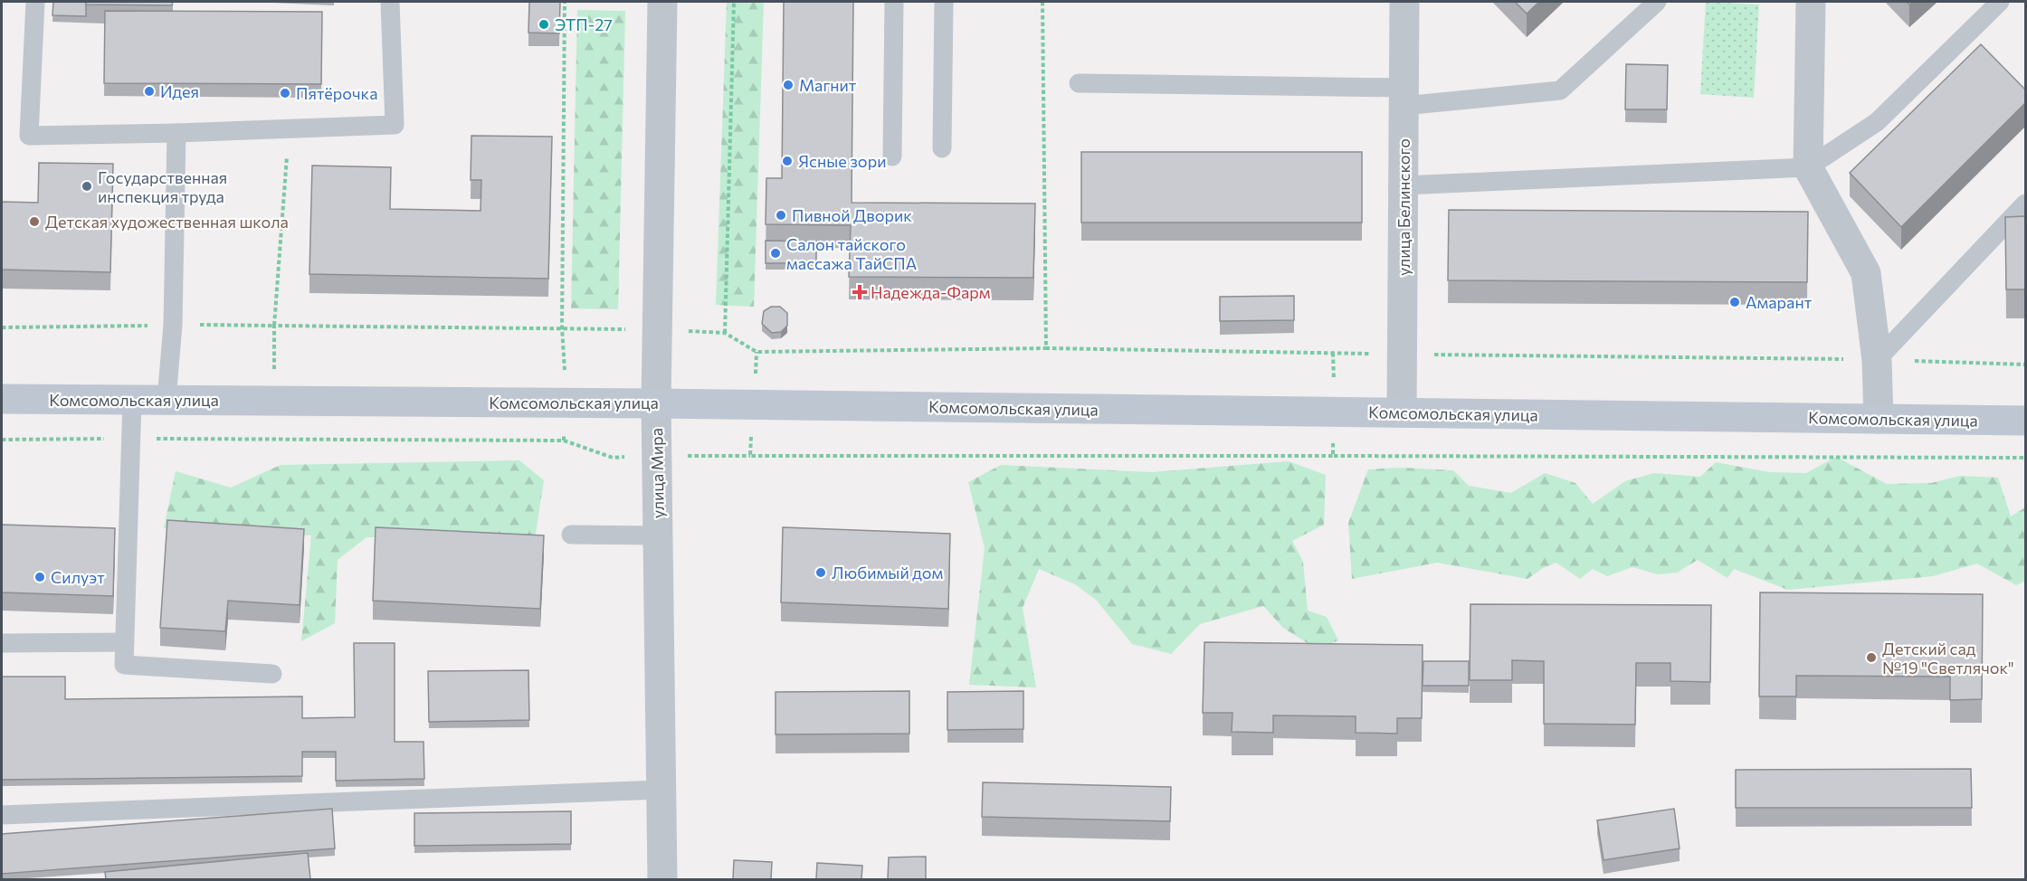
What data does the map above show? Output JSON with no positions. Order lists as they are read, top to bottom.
{
  "streets": {
    "main road": ["Комсомольская улица"],
    "street": ["улица Белинского", "улица Мира"]
  },
  "crossings": [
    ["улица Белинского", "Комсомольская улица"],
    ["Комсомольская улица", "улица Мира"]
  ],
  "places": {
    "other": [
      "ЭТП-27",
      "Магнит",
      "Идея",
      "Пятёрочка",
      "Ясные зори",
      "Государственная инспекция труда",
      "Пивной Дворик",
      "Детская художественная школа",
      "Салон тайского массажа ТайСПА",
      "Амарант",
      "Любимый дом",
      "Силуэт",
      "Детский сад №19 \"Светлячок\""
    ],
    "health": ["Надежда-Фарм"]
  }
}
